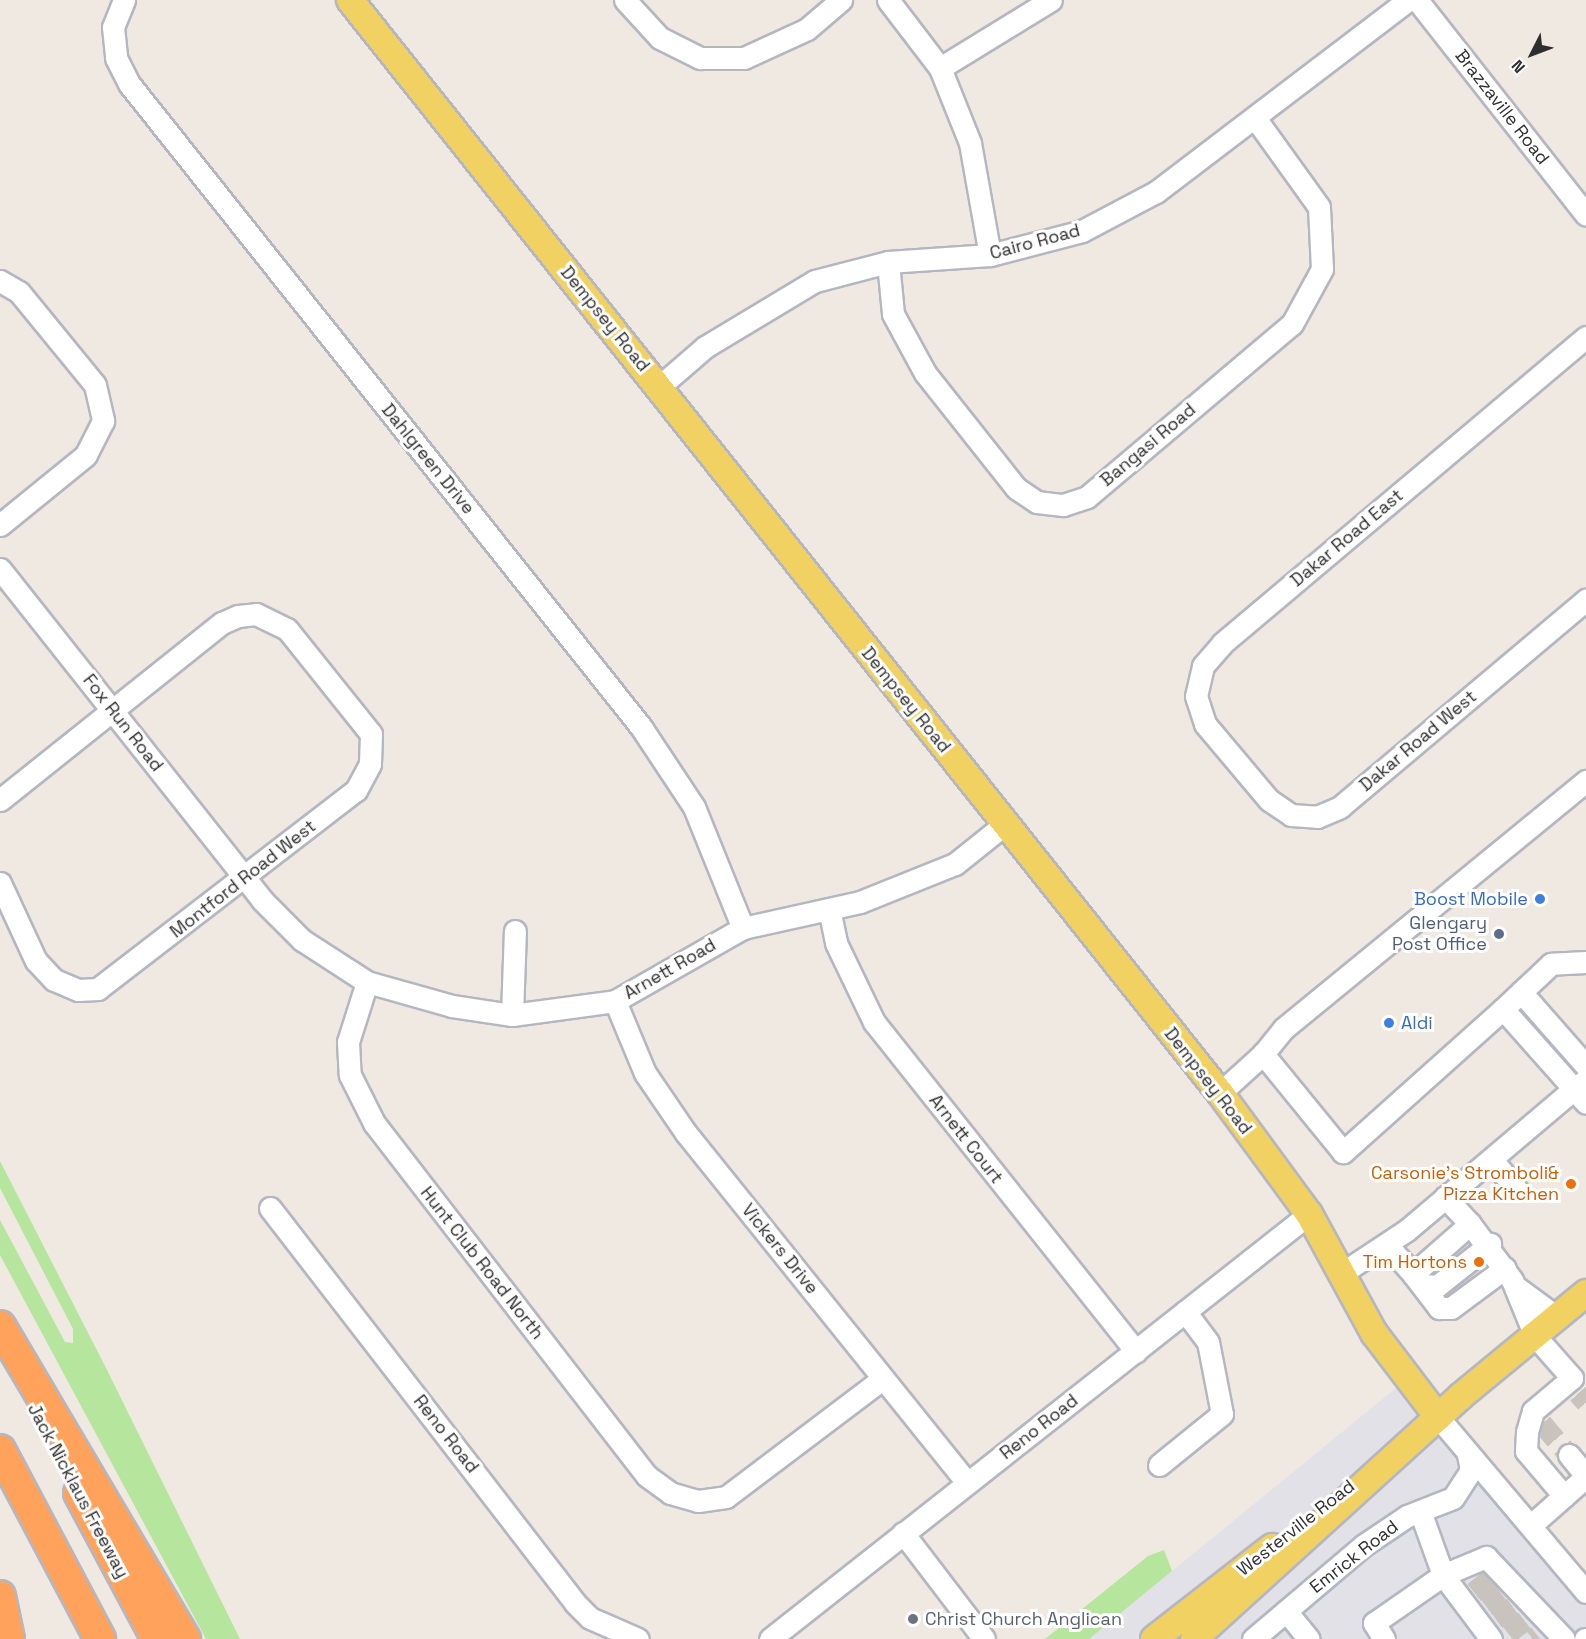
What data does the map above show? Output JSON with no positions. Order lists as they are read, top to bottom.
{
  "streets": {
    "highway": ["Jack Nicklaus Freeway"],
    "main road": ["Dempsey Road", "Westerville Road"],
    "street": [
      "Brazzaville Road",
      "Cairo Road",
      "Bangasi Road",
      "Dahlgreen Drive",
      "Dakar Road East",
      "Fox Run Road",
      "Dakar Road West",
      "Montford Road West",
      "Arnett Road",
      "Arnett Court",
      "Vickers Drive",
      "Hunt Club Road North",
      "Reno Road",
      "Emrick Road"
    ]
  },
  "crossings": [
    ["Cairo Road", "Dempsey Road"],
    ["Cairo Road", "Bangasi Road"],
    ["Dempsey Road", "Arnett Road"],
    ["Dempsey Road", "Reno Road"],
    ["Dempsey Road", "Westerville Road"],
    ["Dahlgreen Drive", "Arnett Road"],
    ["Dakar Road East", "Dakar Road West"],
    ["Fox Run Road", "Montford Road West"],
    ["Fox Run Road", "Arnett Road"],
    ["Montford Road West", "Arnett Road"],
    ["Arnett Road", "Arnett Court"],
    ["Arnett Road", "Vickers Drive"],
    ["Arnett Road", "Hunt Club Road North"],
    ["Arnett Court", "Reno Road"],
    ["Vickers Drive", "Hunt Club Road North"],
    ["Vickers Drive", "Reno Road"]
  ],
  "places": [
    "Boost Mobile",
    "Glengary Post Office",
    "Aldi",
    "Carsonie's Stromboli& Pizza Kitchen",
    "Tim Hortons",
    "Christ Church Anglican"
  ],
  "north": "bottom left"
}
